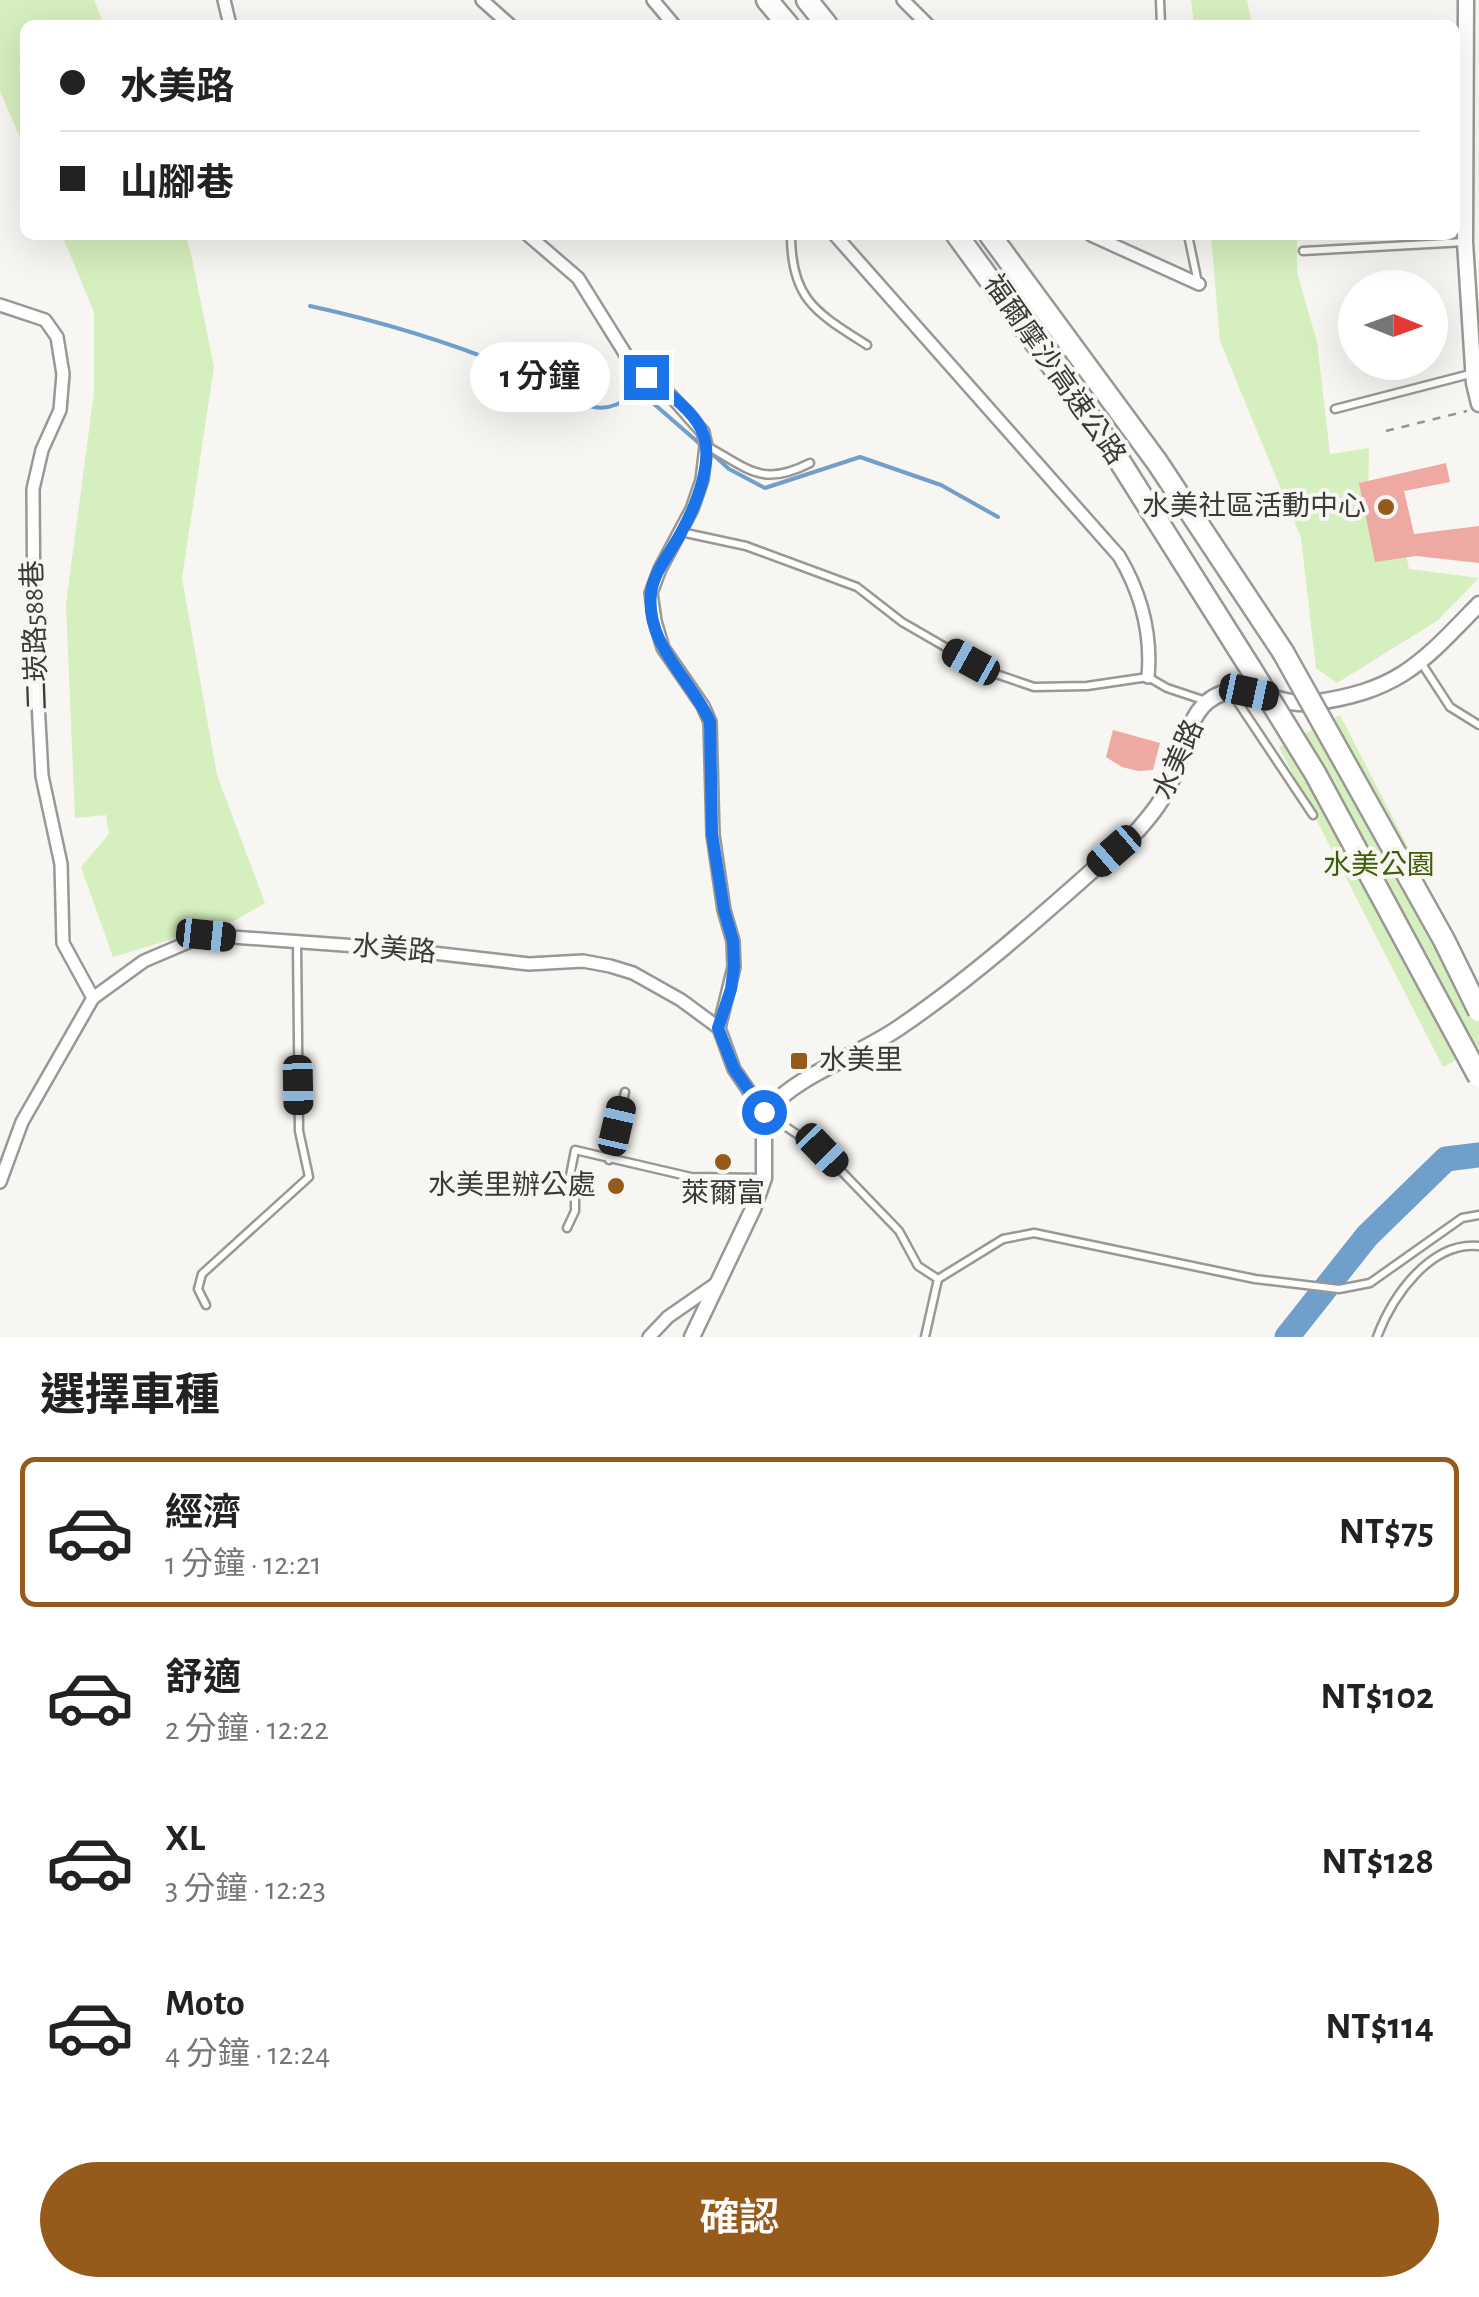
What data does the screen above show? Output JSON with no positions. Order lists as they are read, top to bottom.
{
  "streets": {
    "highway": ["福爾摩沙高速公路"],
    "street": ["二崁路588巷", "水美路"]
  },
  "crossings": [
    ["二崁路588巷", "水美路"]
  ],
  "parks": ["水美公園"],
  "places": {
    "other": ["水美社區活動中心", "萊爾富", "水美里辦公處"],
    "transit": ["水美里"]
  },
  "north": "right",
  "page": {
    "banner": ["水美路", "山腳巷"],
    "bubble": "1 分鐘",
    "heading": "選擇車種",
    "list": [
      {
        "name": "經濟",
        "note": "1 分鐘 · 12:21",
        "value": "NT$75"
      },
      {
        "name": "舒適",
        "note": "2 分鐘 · 12:22",
        "value": "NT$102"
      },
      {
        "name": "XL",
        "note": "3 分鐘 · 12:23",
        "value": "NT$128"
      },
      {
        "name": "Moto",
        "note": "4 分鐘 · 12:24",
        "value": "NT$114"
      }
    ],
    "buttons": "確認"
  }
}
